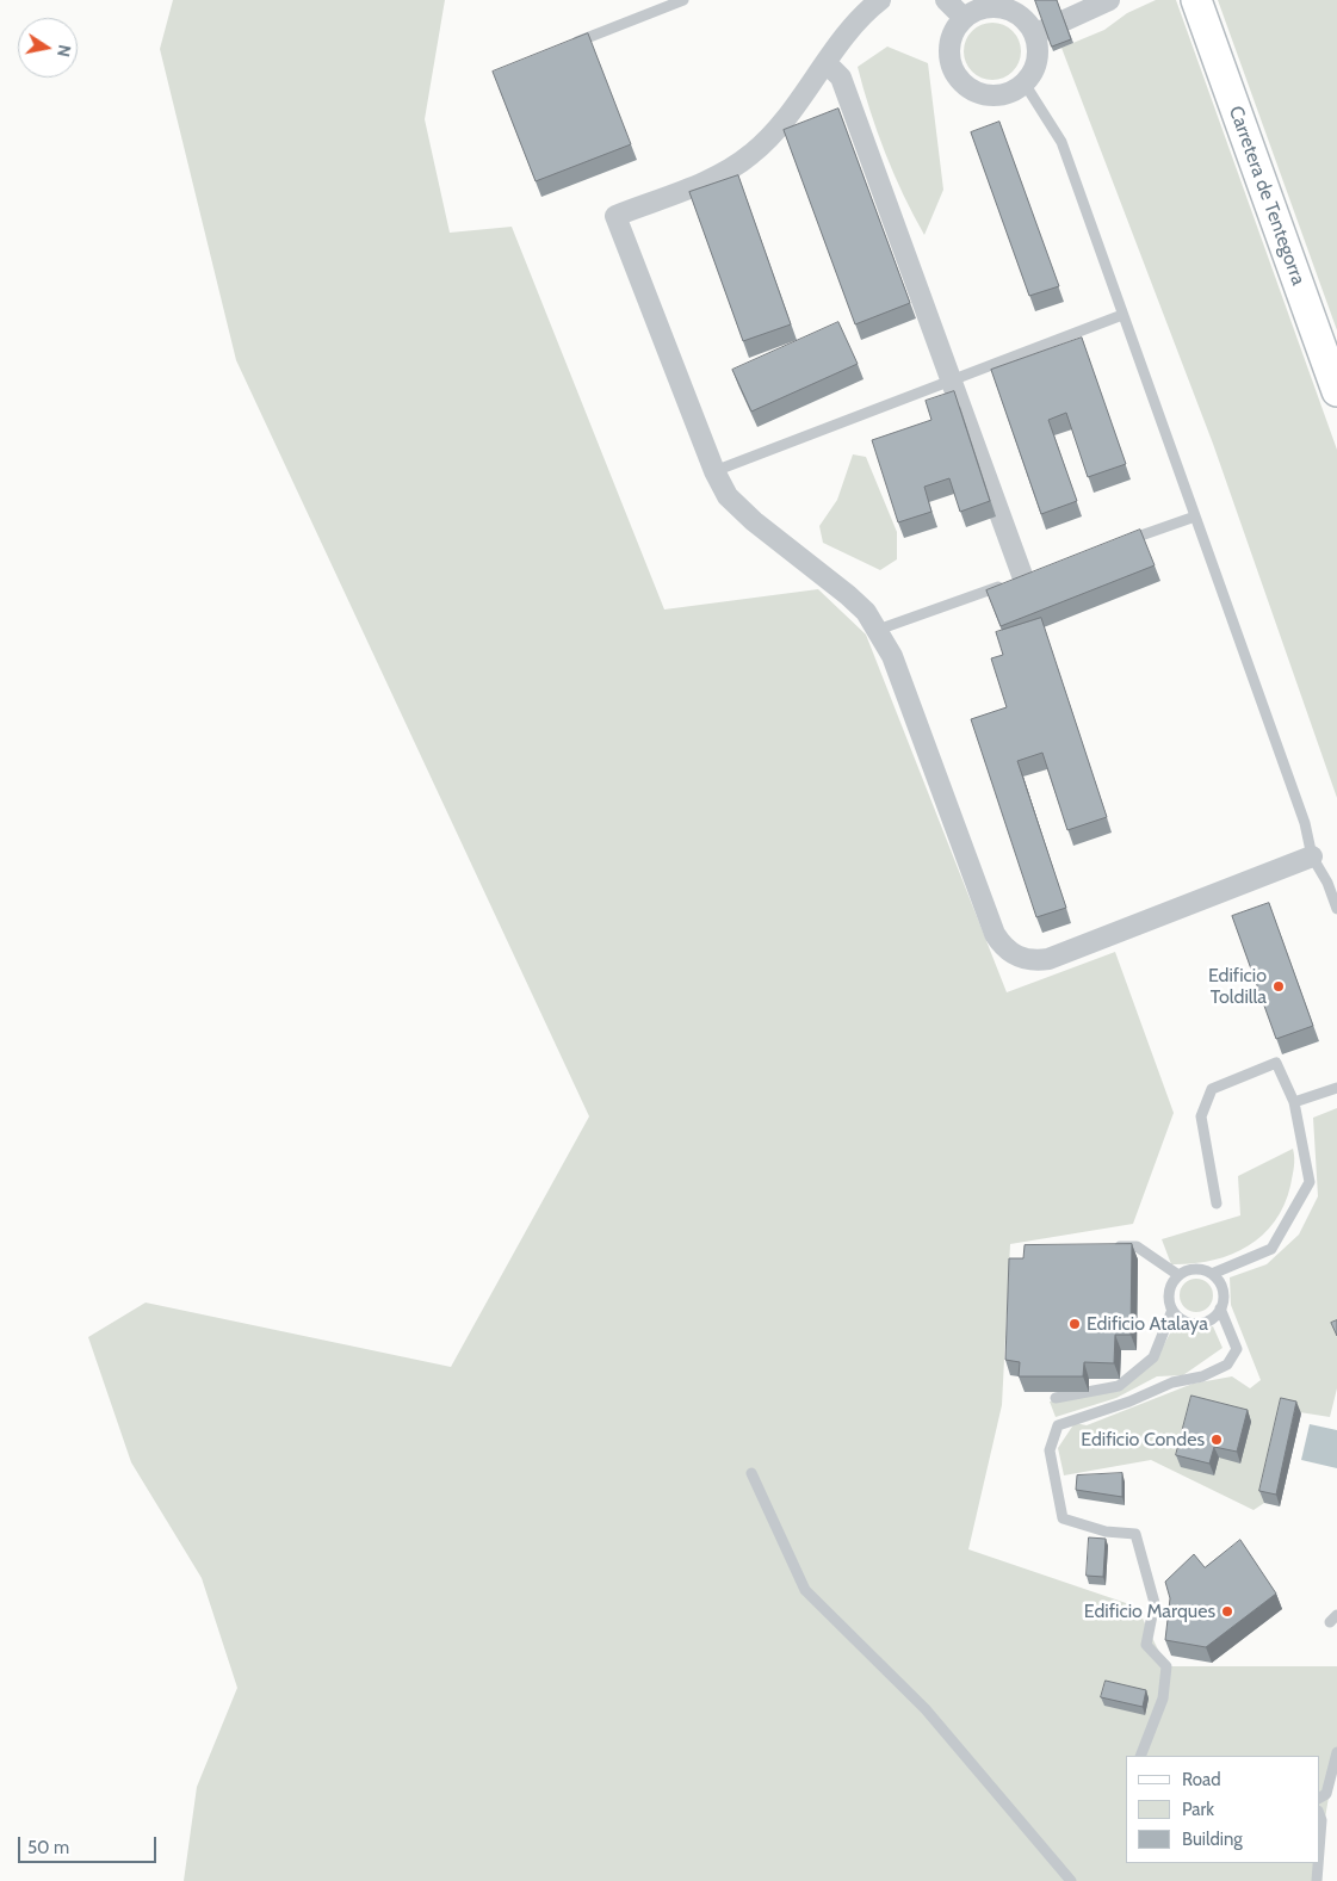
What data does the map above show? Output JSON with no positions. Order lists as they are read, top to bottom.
{
  "streets": {
    "main road": ["Carretera de Tentegorra"]
  },
  "places": [
    "Edificio Toldilla",
    "Edificio Atalaya",
    "Edificio Condes",
    "Edificio Marques"
  ],
  "legend": ["Road", "Park", "Building"],
  "scale_bar": "50 m",
  "north": "right"
}
